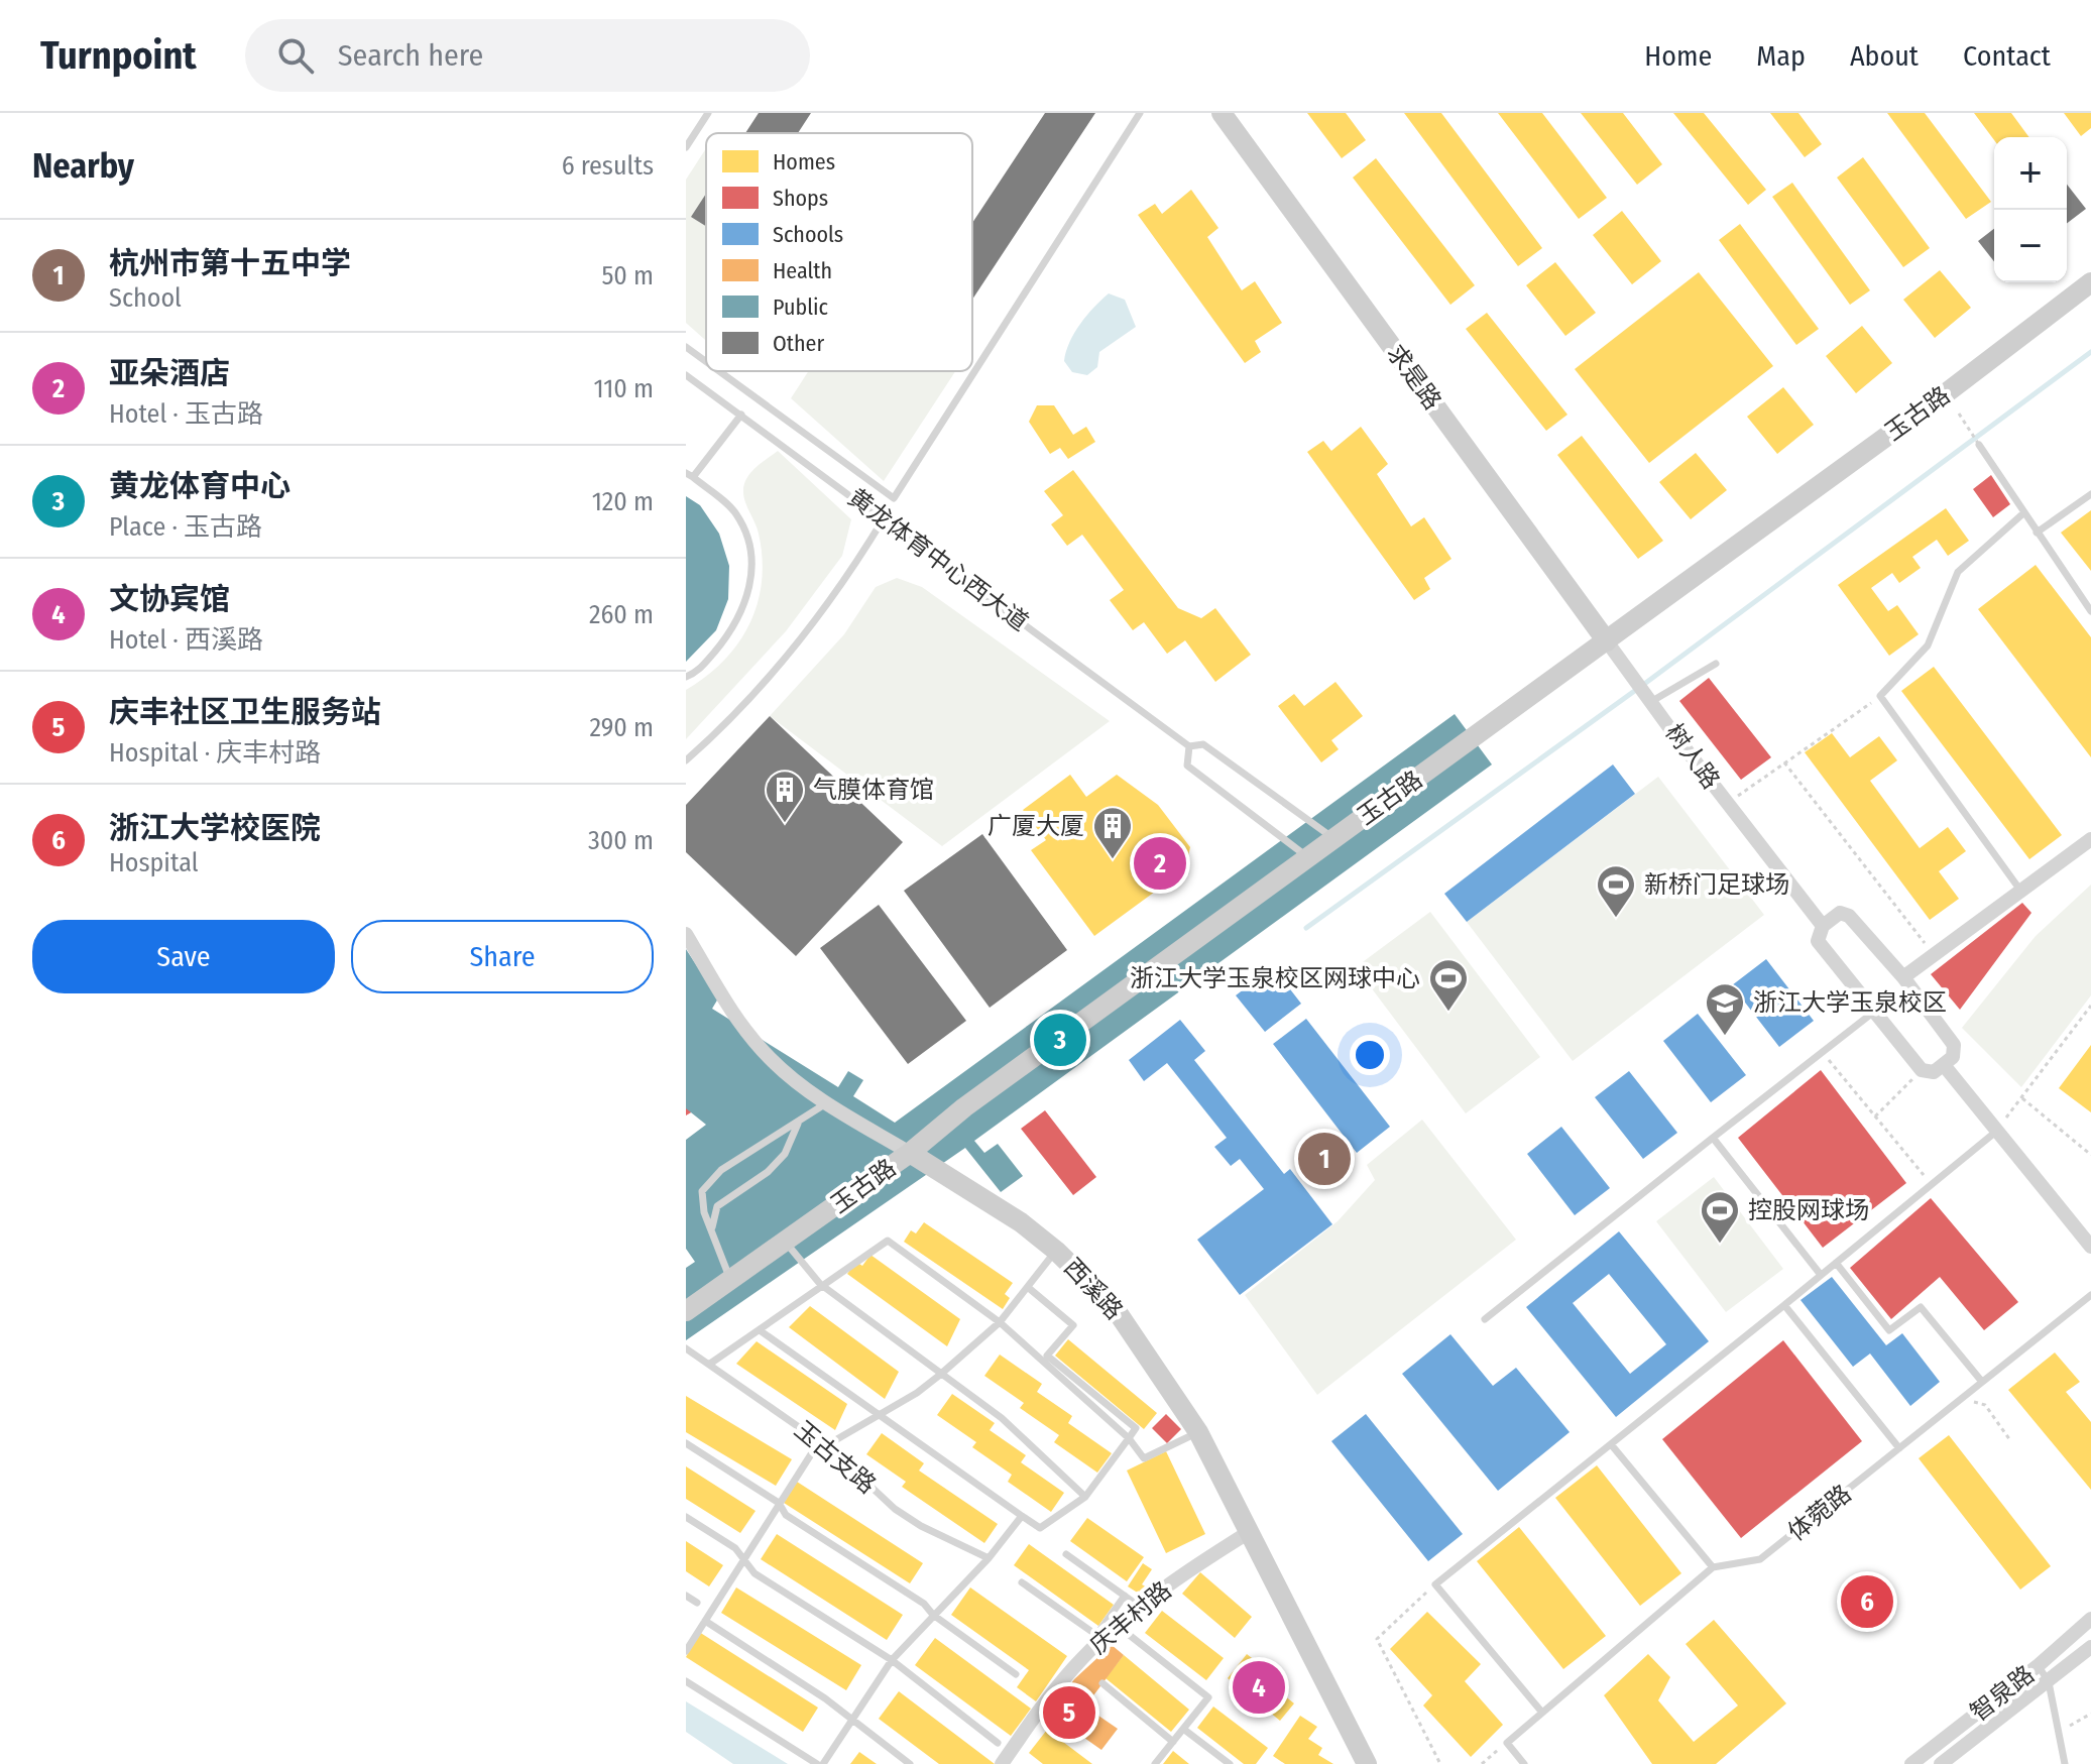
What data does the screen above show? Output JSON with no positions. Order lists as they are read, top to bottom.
{
  "streets": {
    "main road": ["求是路", "玉古路", "西溪路"],
    "street": ["树人路", "庆丰村路", "智泉路"],
    "lane": ["黄龙体育中心西大道", "玉古支路", "体菀路"]
  },
  "crossings": [
    ["求是路", "玉古路"],
    ["玉古路", "黄龙体育中心西大道"],
    ["玉古路", "西溪路"],
    ["西溪路", "庆丰村路"]
  ],
  "places": {
    "building": ["气膜体育馆", "广厦大厦"],
    "sports": ["新桥门足球场", "浙江大学玉泉校区网球中心", "控股网球场"],
    "school or university": ["浙江大学玉泉校区"]
  },
  "legend": [
    "Homes",
    "Shops",
    "Schools",
    "Health",
    "Public",
    "Other"
  ],
  "page": {
    "header": "Turnpoint",
    "search": "Search here",
    "nav": [
      "Home",
      "Map",
      "About",
      "Contact"
    ],
    "heading": ["Nearby", "6 results"],
    "map_buttons": ["+", "−"],
    "list": [
      {
        "mark": "1",
        "name": "杭州市第十五中学",
        "note": "School",
        "value": "50 m"
      },
      {
        "mark": "2",
        "name": "亚朵酒店",
        "note": "Hotel · 玉古路",
        "value": "110 m"
      },
      {
        "mark": "3",
        "name": "黄龙体育中心",
        "note": "Place · 玉古路",
        "value": "120 m"
      },
      {
        "mark": "4",
        "name": "文协宾馆",
        "note": "Hotel · 西溪路",
        "value": "260 m"
      },
      {
        "mark": "5",
        "name": "庆丰社区卫生服务站",
        "note": "Hospital · 庆丰村路",
        "value": "290 m"
      },
      {
        "mark": "6",
        "name": "浙江大学校医院",
        "note": "Hospital",
        "value": "300 m"
      }
    ],
    "pins": [
      "2",
      "3",
      "1",
      "6",
      "4",
      "5"
    ],
    "buttons": ["Save", "Share"]
  }
}
